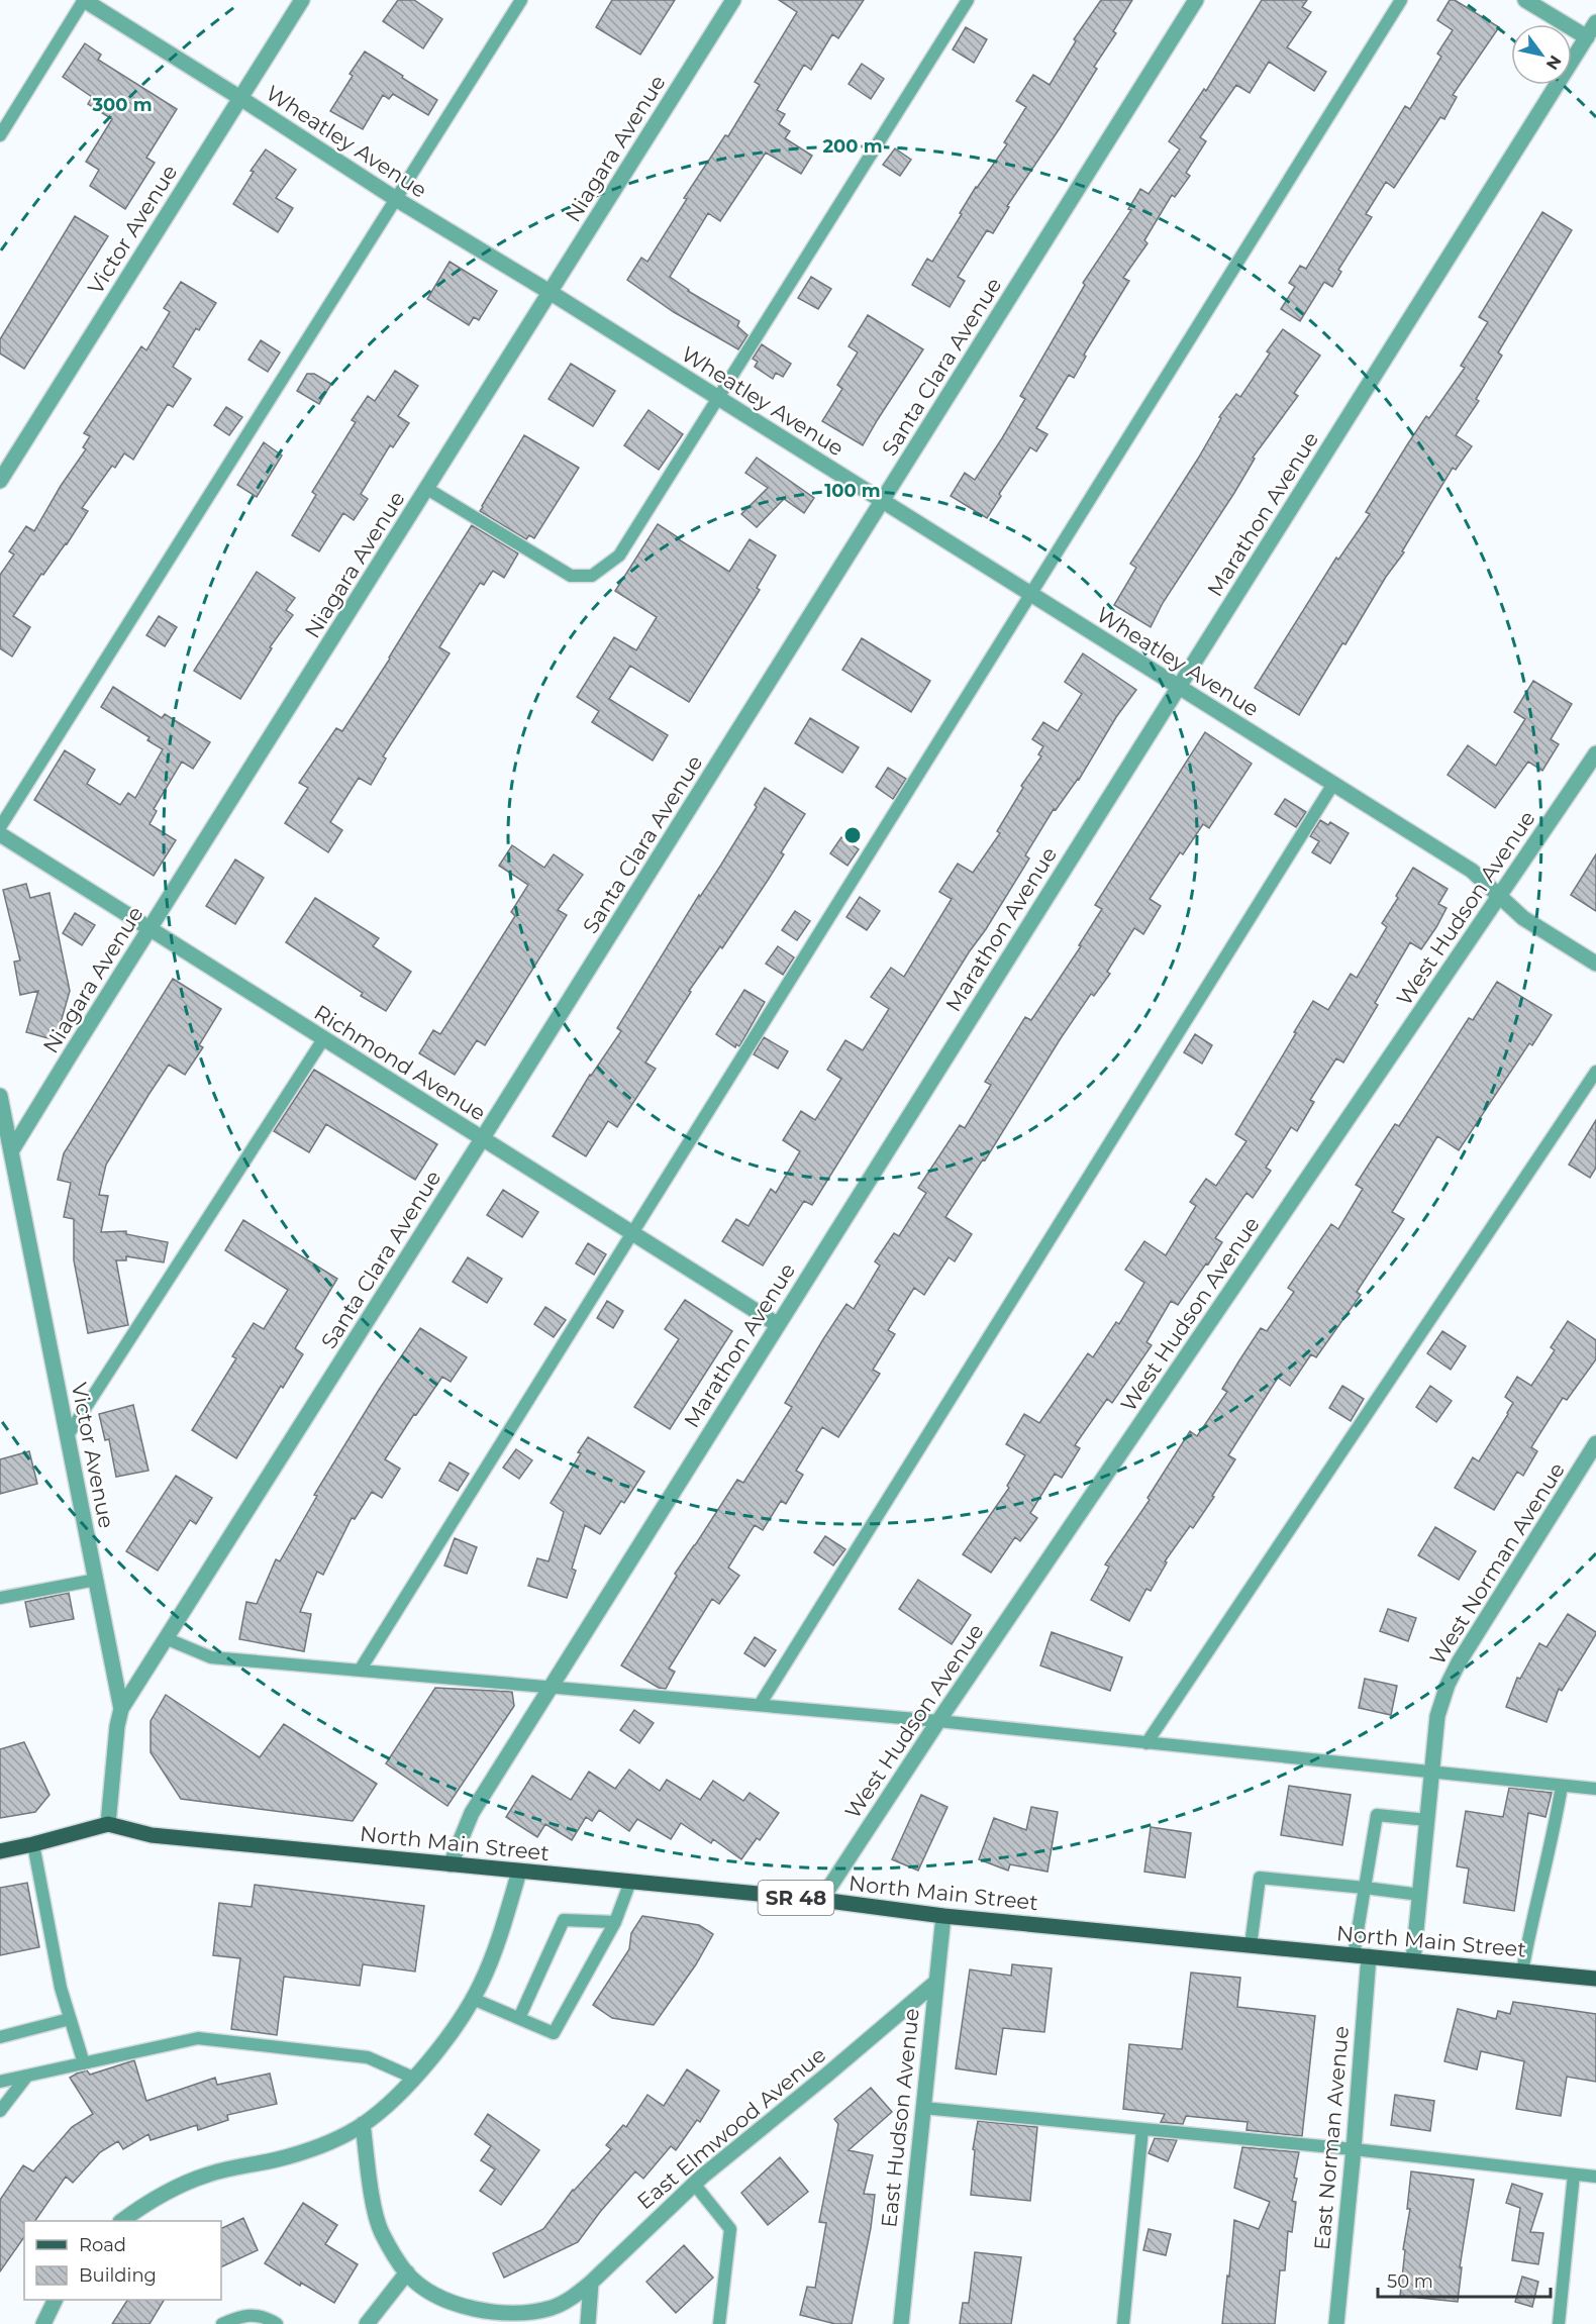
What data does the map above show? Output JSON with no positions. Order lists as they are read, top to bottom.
{
  "streets": {
    "main road": ["North Main Street", "SR 48"],
    "street": [
      "Wheatley Avenue",
      "Niagara Avenue",
      "Victor Avenue",
      "Santa Clara Avenue",
      "Marathon Avenue",
      "West Hudson Avenue",
      "Richmond Avenue",
      "West Norman Avenue",
      "East Hudson Avenue",
      "East Elmwood Avenue",
      "East Norman Avenue"
    ]
  },
  "crossings": [
    ["Wheatley Avenue", "Niagara Avenue"],
    ["Wheatley Avenue", "Victor Avenue"],
    ["Wheatley Avenue", "Santa Clara Avenue"],
    ["Wheatley Avenue", "Marathon Avenue"],
    ["Wheatley Avenue", "West Hudson Avenue"],
    ["Niagara Avenue", "Victor Avenue"],
    ["Niagara Avenue", "Richmond Avenue"],
    ["Victor Avenue", "Santa Clara Avenue"],
    ["Victor Avenue", "North Main Street"],
    ["Santa Clara Avenue", "Richmond Avenue"],
    ["Marathon Avenue", "Richmond Avenue"],
    ["Marathon Avenue", "North Main Street"],
    ["West Hudson Avenue", "North Main Street"],
    ["West Norman Avenue", "North Main Street"],
    ["North Main Street", "East Hudson Avenue"],
    ["North Main Street", "East Norman Avenue"],
    ["East Hudson Avenue", "East Elmwood Avenue"]
  ],
  "legend": ["Road", "Building"],
  "scale_bar": "50 m",
  "north": "bottom right",
  "rings": ["300 m", "200 m", "100 m"]
}
